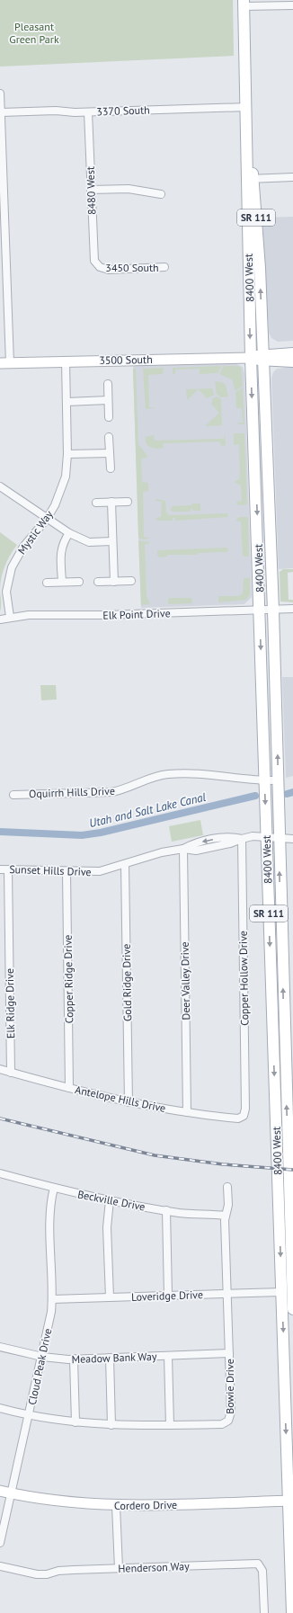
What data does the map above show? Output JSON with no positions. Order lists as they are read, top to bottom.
{
  "streets": {
    "main road": ["SR 111", "8400 West", "3500 South"],
    "street": [
      "3370 South",
      "8480 West",
      "3450 South",
      "Mystic Way",
      "Elk Point Drive",
      "Oquirrh Hills Drive",
      "Sunset Hills Drive",
      "Copper Hollow Drive",
      "Copper Ridge Drive",
      "Deer Valley Drive",
      "Gold Ridge Drive",
      "Elk Ridge Drive",
      "Antelope Hills Drive",
      "Beckville Drive",
      "Loveridge Drive",
      "Meadow Bank Way",
      "Cloud Peak Drive",
      "Bowie Drive",
      "Cordero Drive",
      "Henderson Way"
    ]
  },
  "crossings": [
    ["3370 South", "8480 West"],
    ["3370 South", "8400 West"],
    ["8480 West", "3450 South"],
    ["8400 West", "3500 South"],
    ["8400 West", "Elk Point Drive"],
    ["8400 West", "Oquirrh Hills Drive"],
    ["8400 West", "Sunset Hills Drive"],
    ["8400 West", "Loveridge Drive"],
    ["8400 West", "Cordero Drive"],
    ["3500 South", "Mystic Way"],
    ["Mystic Way", "Elk Point Drive"],
    ["Sunset Hills Drive", "Copper Hollow Drive"],
    ["Sunset Hills Drive", "Copper Ridge Drive"],
    ["Sunset Hills Drive", "Deer Valley Drive"],
    ["Sunset Hills Drive", "Gold Ridge Drive"],
    ["Sunset Hills Drive", "Elk Ridge Drive"],
    ["Copper Hollow Drive", "Antelope Hills Drive"],
    ["Copper Ridge Drive", "Antelope Hills Drive"],
    ["Deer Valley Drive", "Antelope Hills Drive"],
    ["Gold Ridge Drive", "Antelope Hills Drive"],
    ["Elk Ridge Drive", "Antelope Hills Drive"],
    ["Beckville Drive", "Cloud Peak Drive"],
    ["Beckville Drive", "Bowie Drive"],
    ["Loveridge Drive", "Cloud Peak Drive"],
    ["Loveridge Drive", "Bowie Drive"],
    ["Meadow Bank Way", "Cloud Peak Drive"],
    ["Meadow Bank Way", "Bowie Drive"],
    ["Cloud Peak Drive", "Bowie Drive"],
    ["Cloud Peak Drive", "Cordero Drive"]
  ],
  "water": ["Utah and Salt Lake Canal"],
  "parks": ["Pleasant Green Park"]
}
